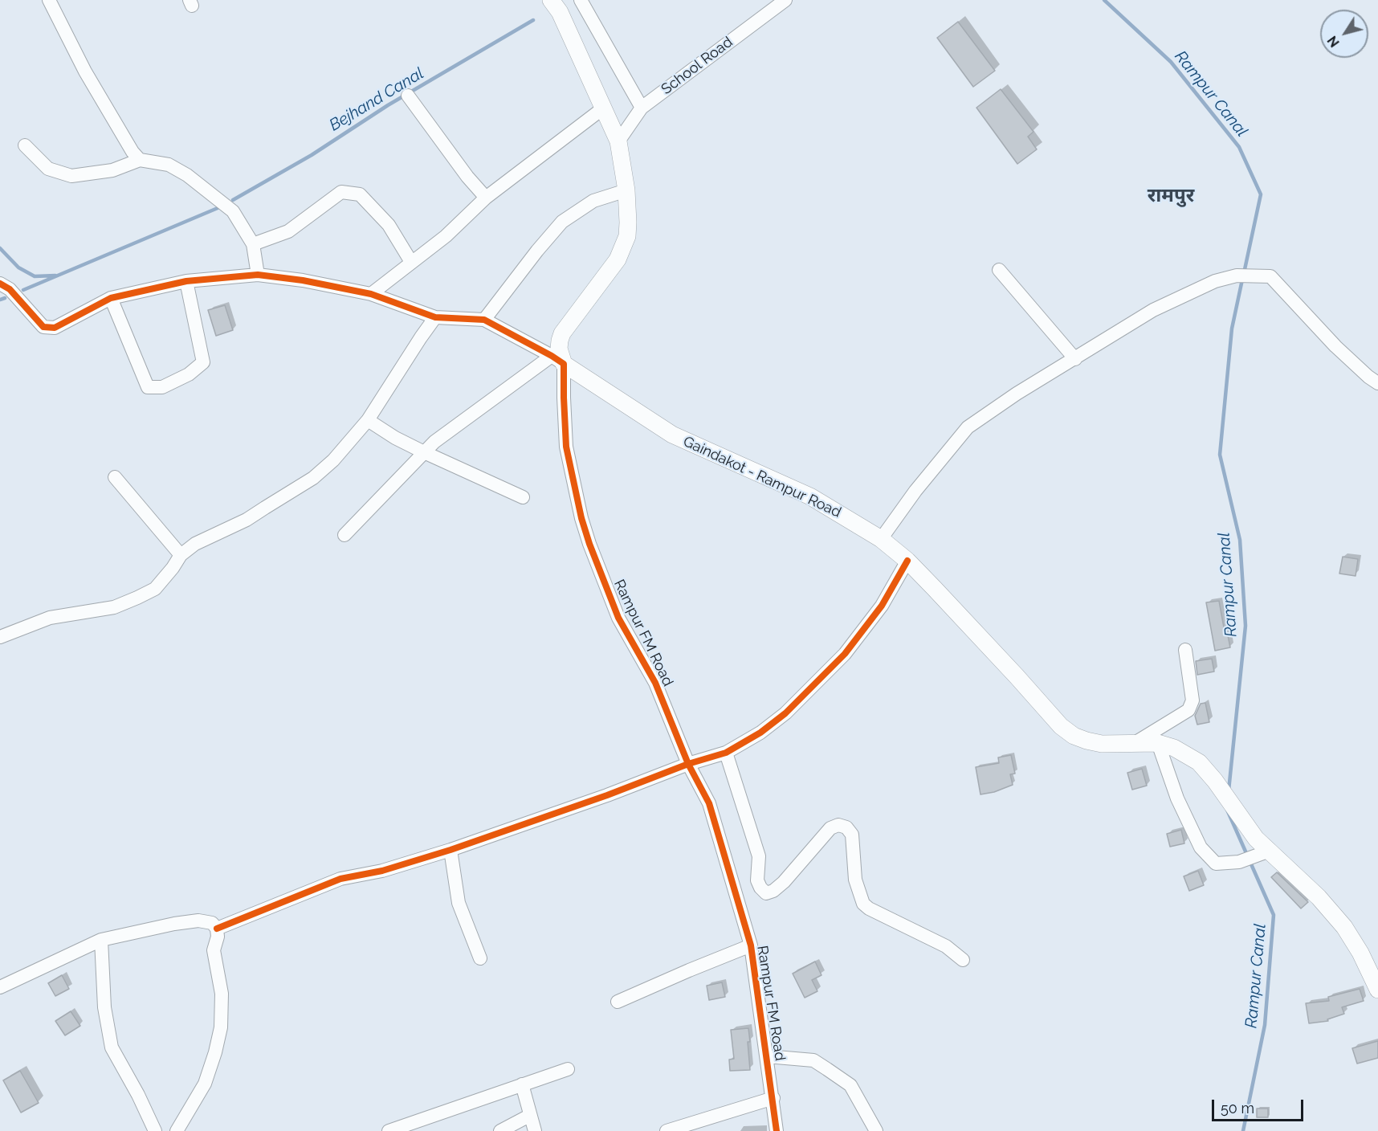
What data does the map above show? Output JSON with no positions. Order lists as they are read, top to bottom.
{
  "streets": {
    "main road": ["Gaindakot - Rampur Road"],
    "street": ["School Road", "Rampur FM Road"]
  },
  "crossings": [
    ["Gaindakot - Rampur Road", "Rampur FM Road"]
  ],
  "districts": ["रामपुर"],
  "water": ["Rampur Canal", "Bejhand Canal"],
  "scale_bar": "50 m",
  "north": "bottom left"
}
